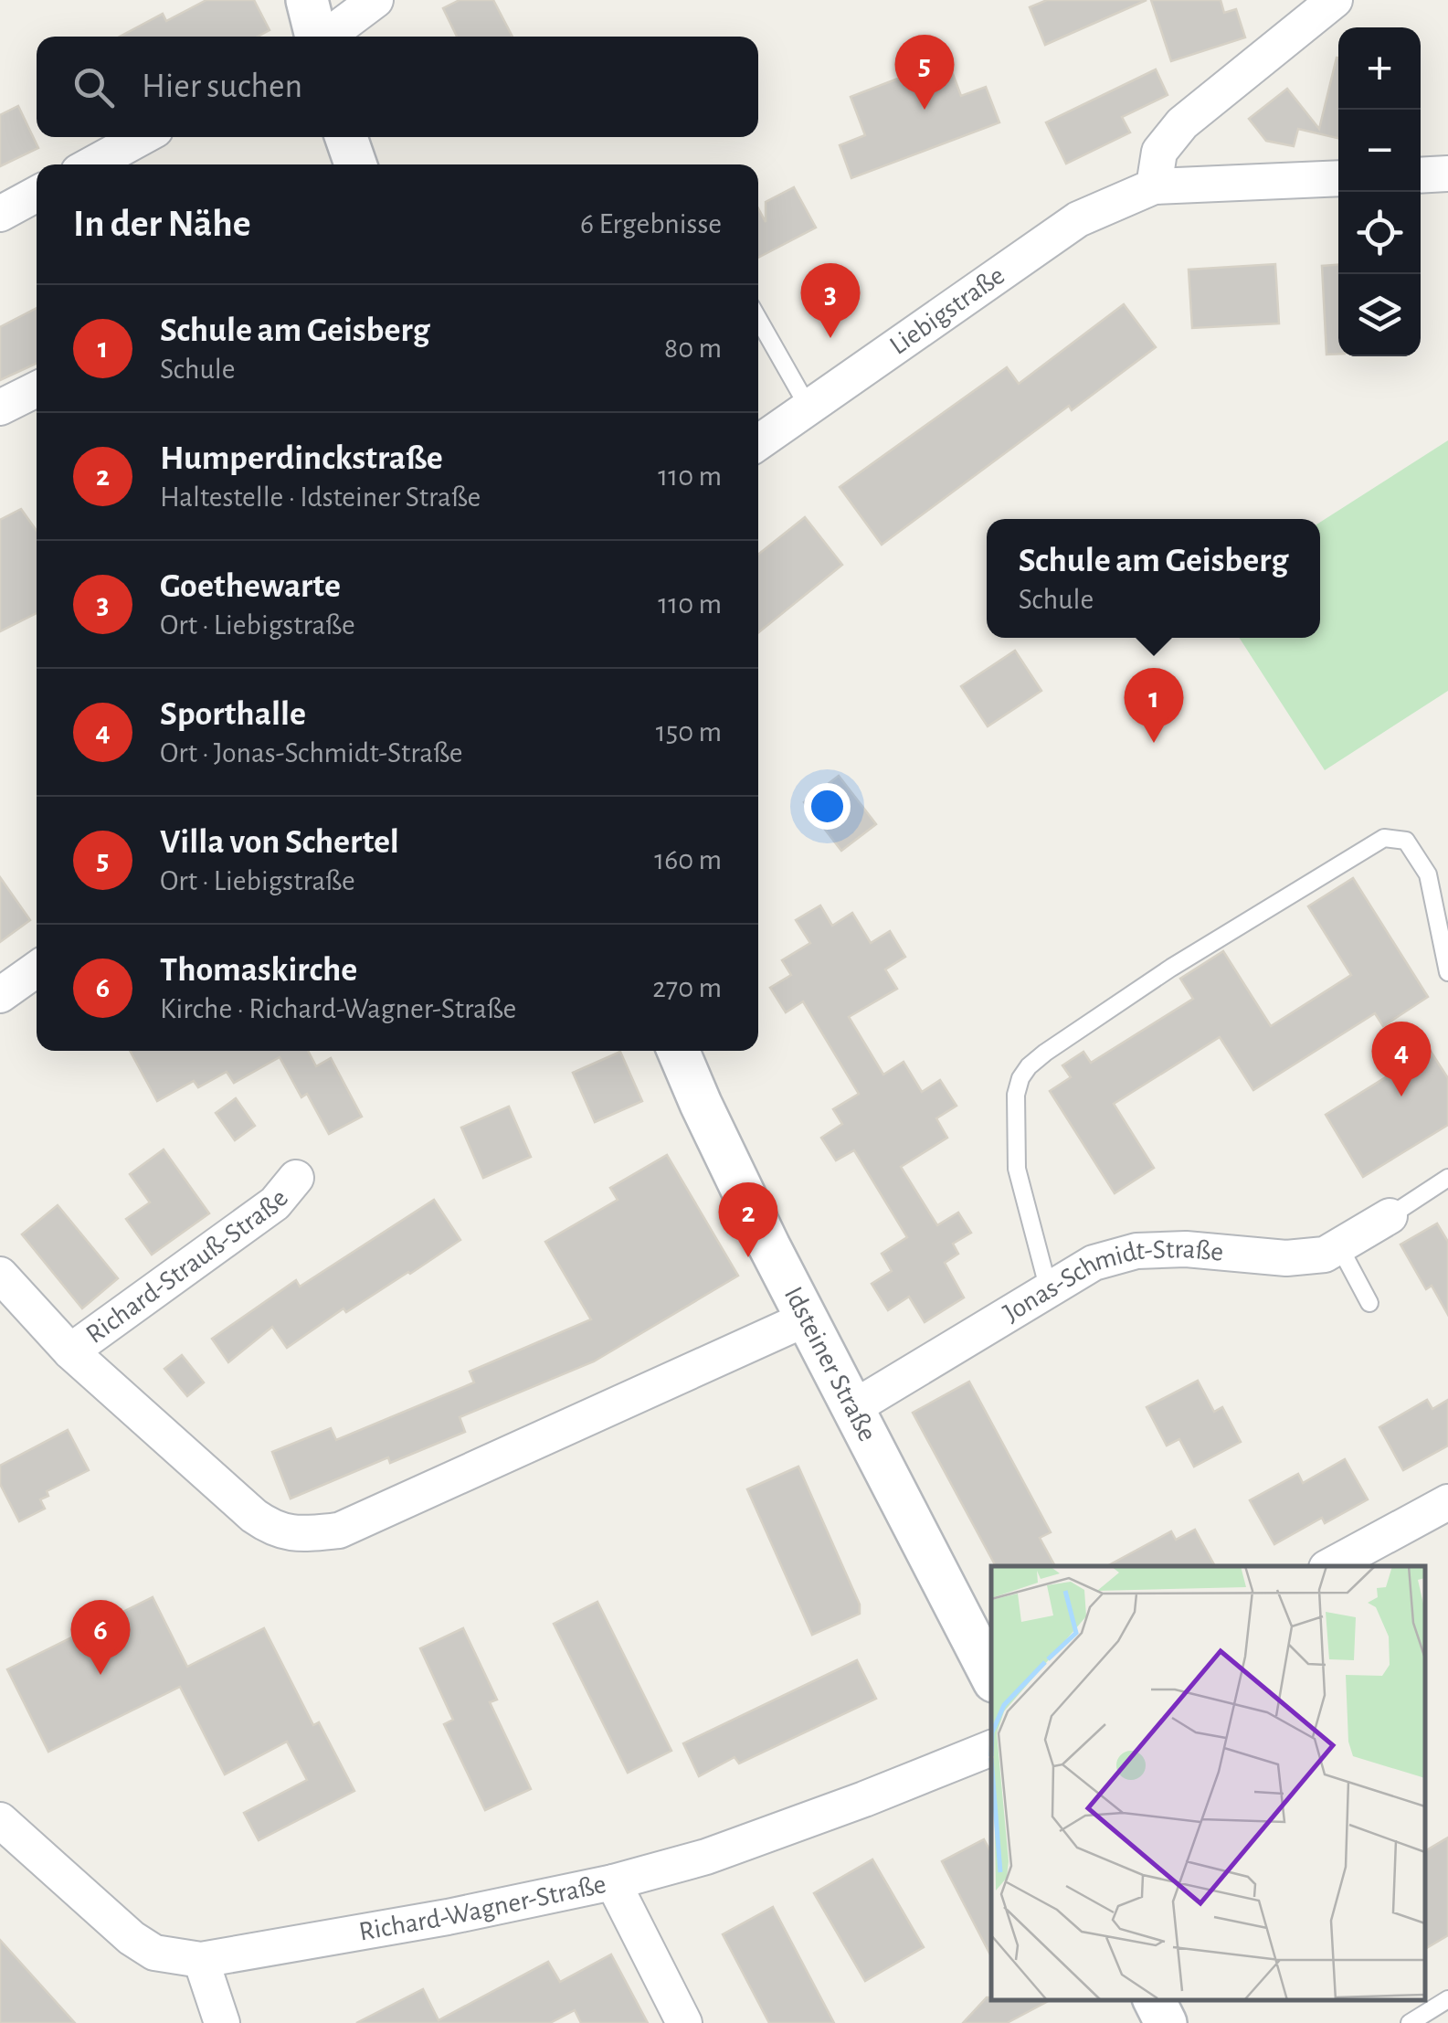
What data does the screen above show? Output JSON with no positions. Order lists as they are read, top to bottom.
{
  "streets": {
    "street": [
      "Liebigstraße",
      "Richard-Strauß-Straße",
      "Jonas-Schmidt-Straße",
      "Idsteiner Straße",
      "Richard-Wagner-Straße"
    ]
  },
  "crossings": [
    ["Jonas-Schmidt-Straße", "Idsteiner Straße"]
  ],
  "page": {
    "map_buttons": ["+", "−"],
    "pins": [
      "5",
      "3",
      "1",
      "4",
      "2",
      "6"
    ],
    "search": "Hier suchen",
    "heading": ["In der Nähe", "6 Ergebnisse"],
    "list": [
      {
        "mark": "1",
        "name": "Schule am Geisberg",
        "note": "Schule",
        "value": "80 m"
      },
      {
        "mark": "2",
        "name": "Humperdinckstraße",
        "note": "Haltestelle · Idsteiner Straße",
        "value": "110 m"
      },
      {
        "mark": "3",
        "name": "Goethewarte",
        "note": "Ort · Liebigstraße",
        "value": "110 m"
      },
      {
        "mark": "4",
        "name": "Sporthalle",
        "note": "Ort · Jonas-Schmidt-Straße",
        "value": "150 m"
      },
      {
        "mark": "5",
        "name": "Villa von Schertel",
        "note": "Ort · Liebigstraße",
        "value": "160 m"
      },
      {
        "mark": "6",
        "name": "Thomaskirche",
        "note": "Kirche · Richard-Wagner-Straße",
        "value": "270 m"
      }
    ],
    "popup": ["Schule am Geisberg", "Schule"]
  }
}
